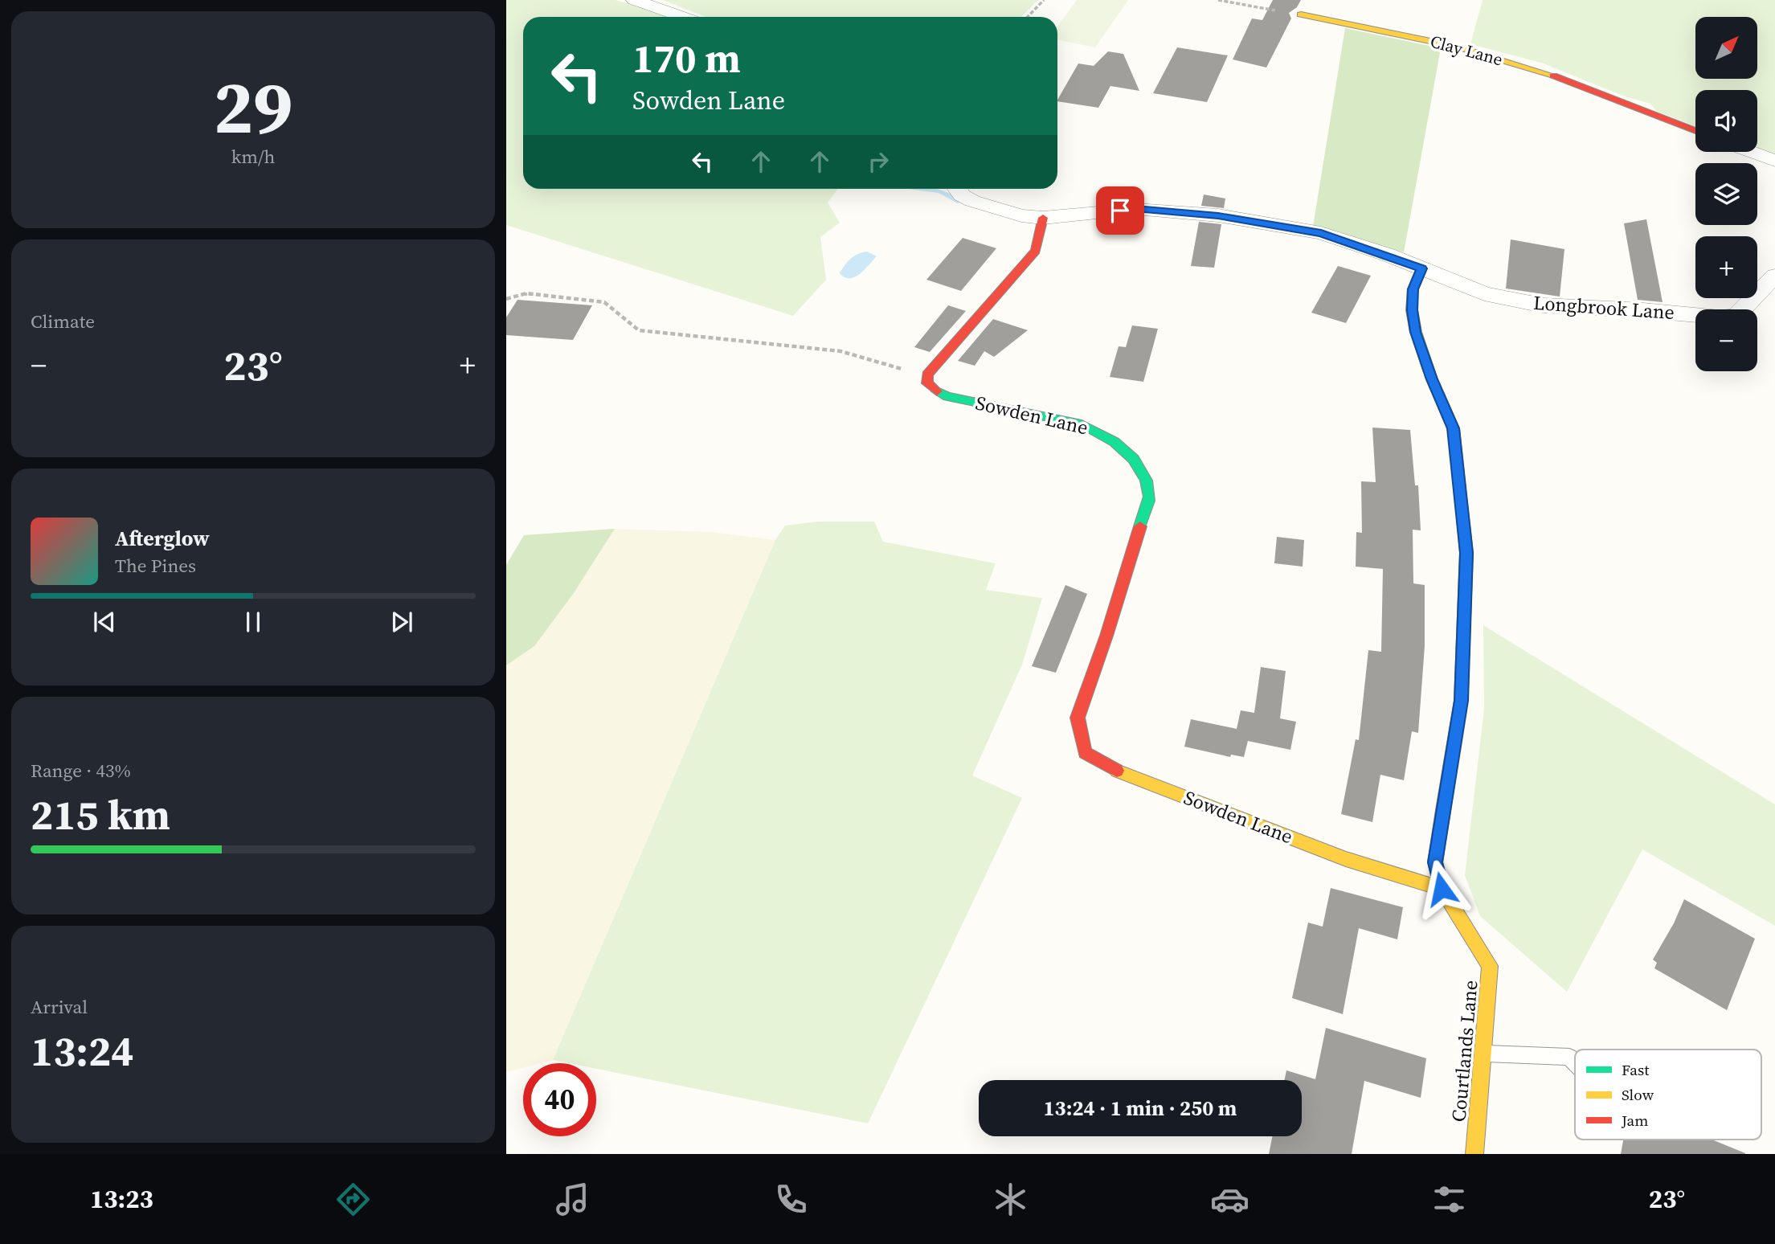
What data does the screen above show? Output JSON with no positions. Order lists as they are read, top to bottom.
{
  "streets": {
    "street": [
      "Clay Lane",
      "Longbrook Lane",
      "Sowden Lane",
      "Courtlands Lane"
    ]
  },
  "crossings": [
    ["Longbrook Lane", "Courtlands Lane"],
    ["Sowden Lane", "Courtlands Lane"]
  ],
  "legend": ["Fast", "Slow", "Jam"],
  "north": "top right",
  "page": {
    "tile": [
      ["29", "km/h"],
      "Climate",
      ["Range · 43%", "215 km"],
      ["Arrival", "13:24"]
    ],
    "map_buttons": ["+", "−"],
    "turn": ["170 m", "Sowden Lane"],
    "heat": ["−", "23°", "+"],
    "song": ["Afterglow", "The Pines"],
    "limit": "40",
    "trip": "13:24 · 1 min · 250 m",
    "tabs": ["13:23", "23°"]
  }
}
